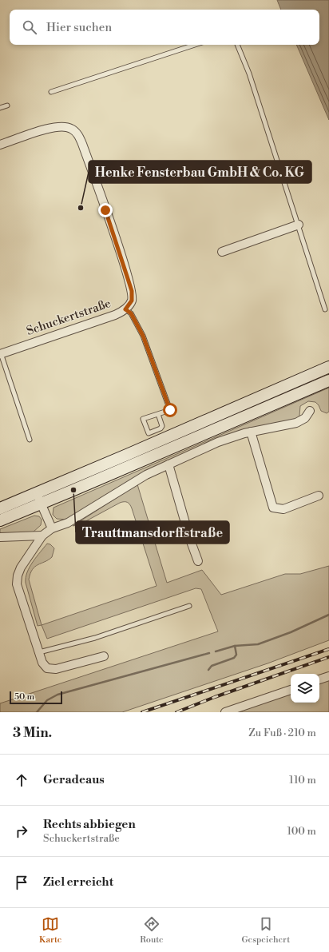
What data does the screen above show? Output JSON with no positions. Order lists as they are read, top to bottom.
{
  "streets": {
    "street": ["Schuckertstraße"]
  },
  "places": ["Henke Fensterbau GmbH & Co. KG", "Trauttmansdorffstraße"],
  "scale_bar": "50 m",
  "page": {
    "search": "Hier suchen",
    "scale": "50 m",
    "heading": ["3 Min.", "Zu Fuß · 210 m"],
    "list": [
      ["Geradeaus", "110 m"],
      ["Rechts abbiegen", "Schuckertstraße", "100 m"],
      "Ziel erreicht"
    ],
    "nav": ["Karte", "Route", "Gespeichert"]
  }
}
